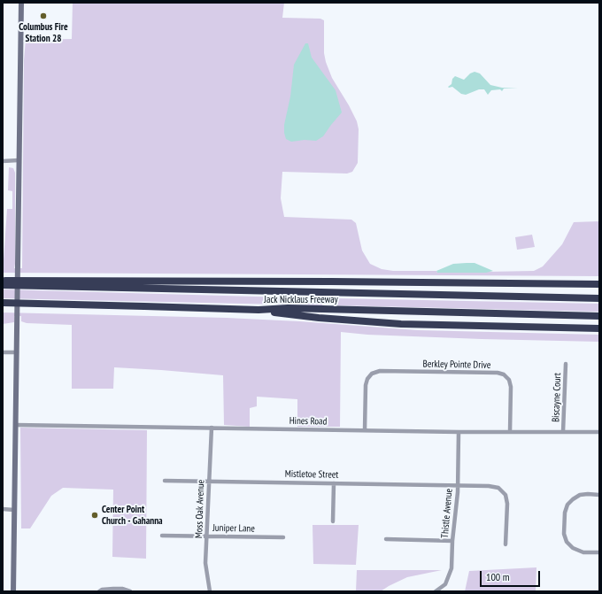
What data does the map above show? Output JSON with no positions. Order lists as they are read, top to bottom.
{
  "streets": {
    "highway": ["Jack Nicklaus Freeway"],
    "street": [
      "Berkley Pointe Drive",
      "Biscayne Court",
      "Hines Road",
      "Mistletoe Street",
      "Moss Oak Avenue",
      "Thistle Avenue",
      "Juniper Lane"
    ]
  },
  "crossings": [
    ["Berkley Pointe Drive", "Hines Road"],
    ["Biscayne Court", "Hines Road"],
    ["Hines Road", "Moss Oak Avenue"],
    ["Hines Road", "Thistle Avenue"],
    ["Mistletoe Street", "Moss Oak Avenue"],
    ["Mistletoe Street", "Thistle Avenue"],
    ["Moss Oak Avenue", "Juniper Lane"]
  ],
  "places": ["Columbus Fire Station 28", "Center Point Church - Gahanna"],
  "scale_bar": "100 m"
}
